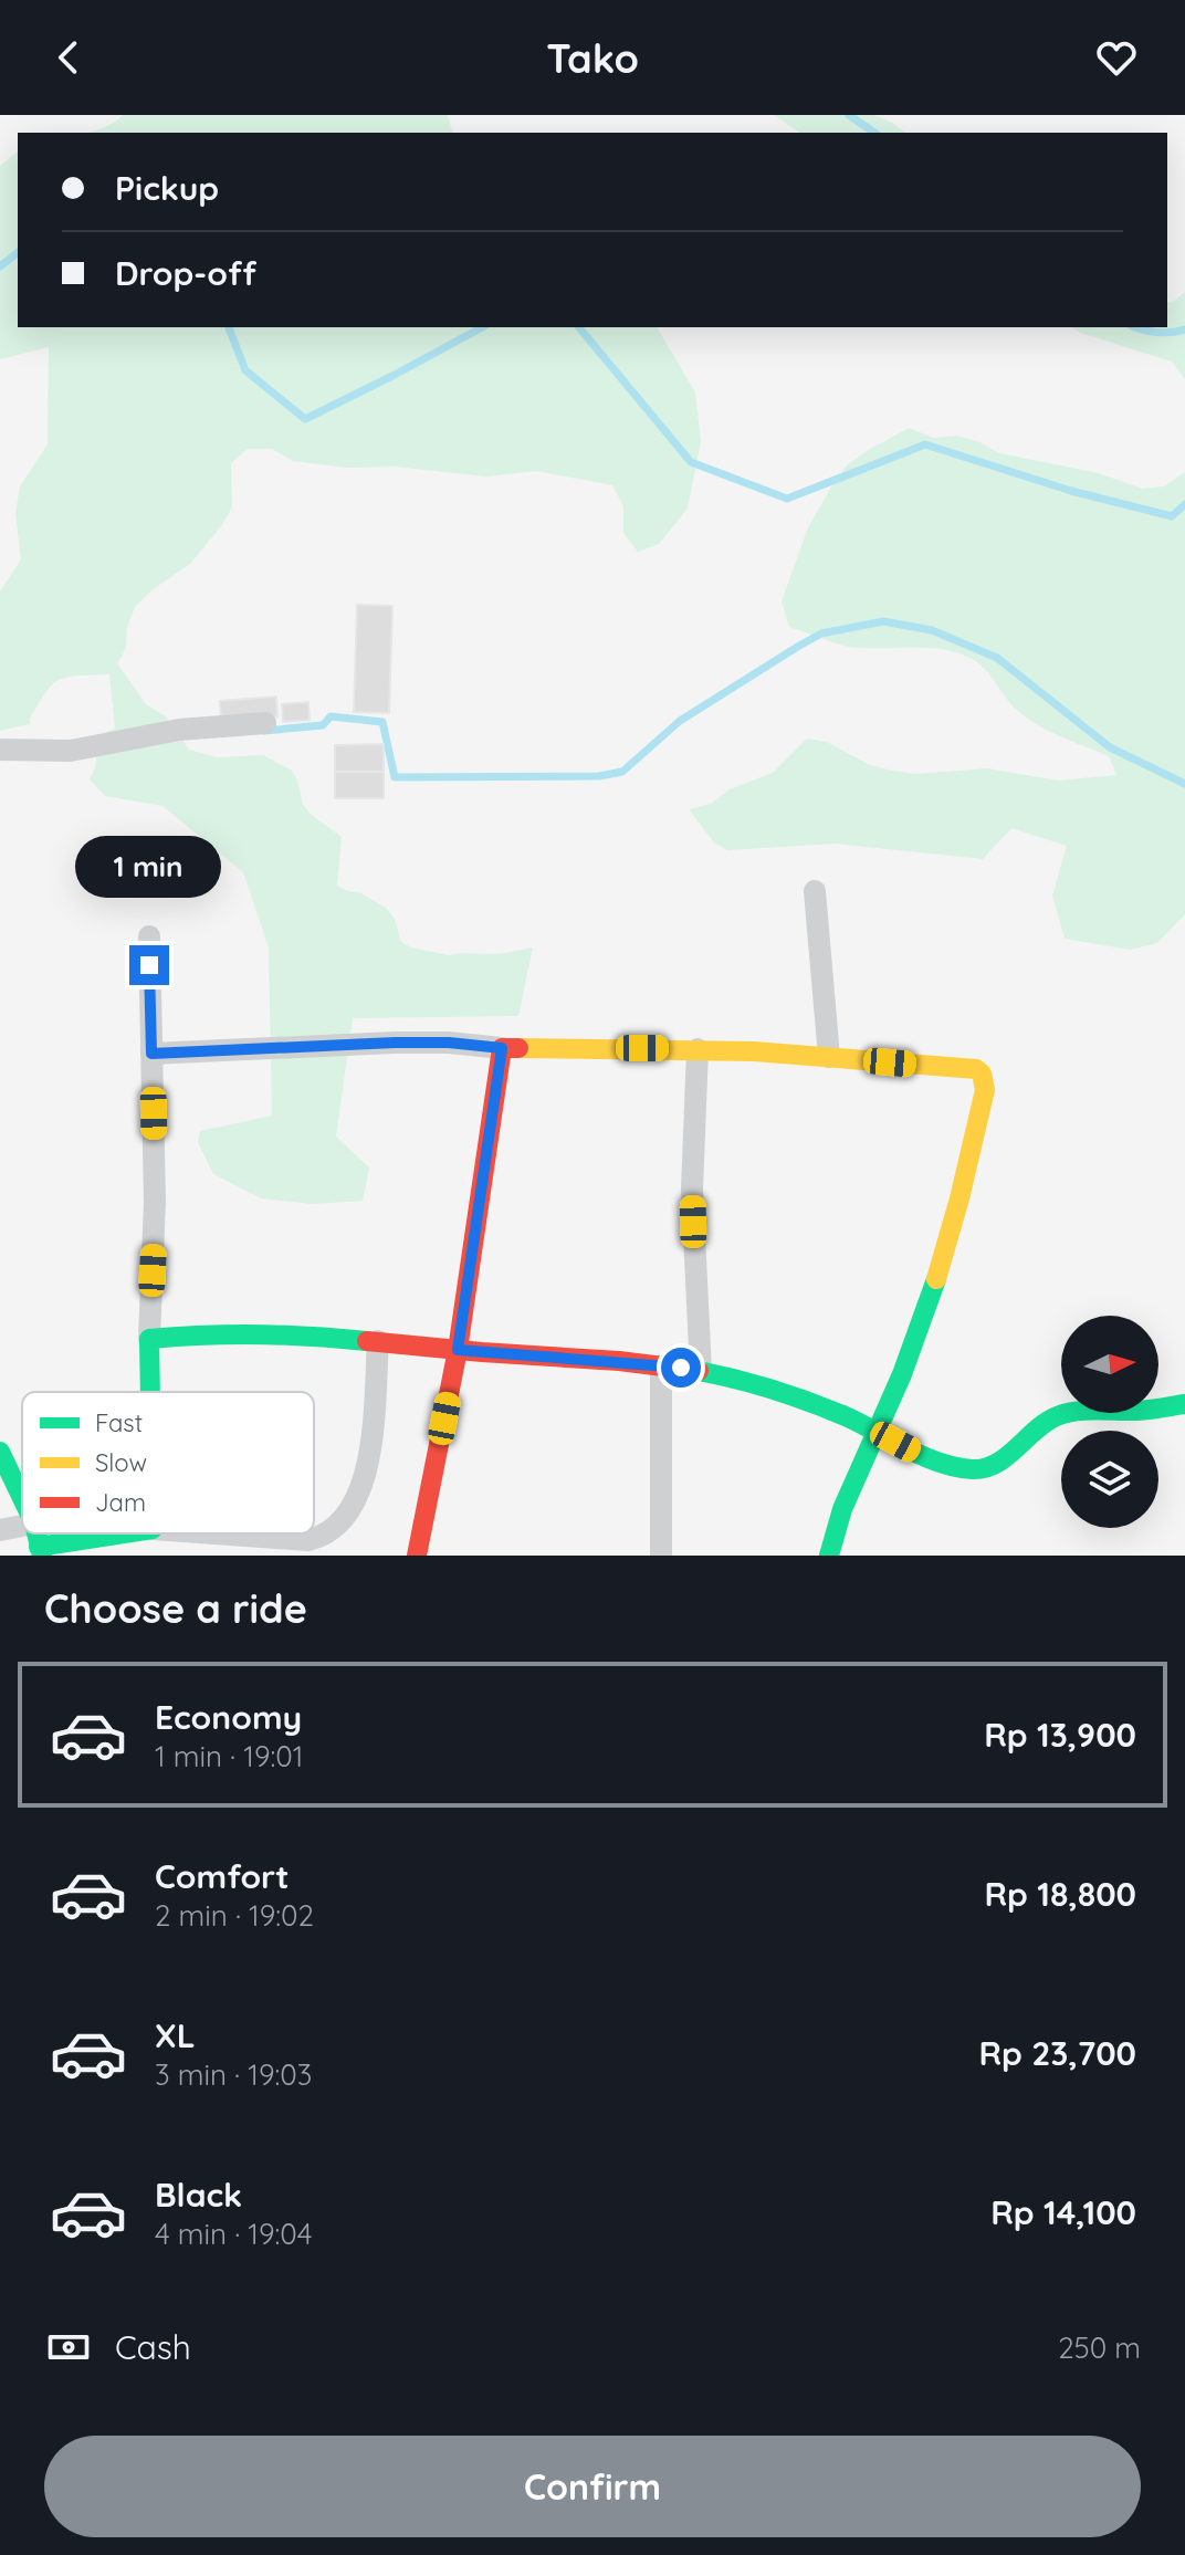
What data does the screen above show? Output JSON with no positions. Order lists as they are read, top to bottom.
{
  "legend": ["Fast", "Slow", "Jam"],
  "north": "right",
  "page": {
    "header": "Tako",
    "banner": ["Pickup", "Drop-off"],
    "bubble": "1 min",
    "heading": "Choose a ride",
    "list": [
      {
        "name": "Economy",
        "note": "1 min · 19:01",
        "value": "Rp 13,900"
      },
      {
        "name": "Comfort",
        "note": "2 min · 19:02",
        "value": "Rp 18,800"
      },
      {
        "name": "XL",
        "note": "3 min · 19:03",
        "value": "Rp 23,700"
      },
      {
        "name": "Black",
        "note": "4 min · 19:04",
        "value": "Rp 14,100"
      }
    ],
    "pay": ["Cash", "250 m"],
    "buttons": "Confirm"
  }
}
